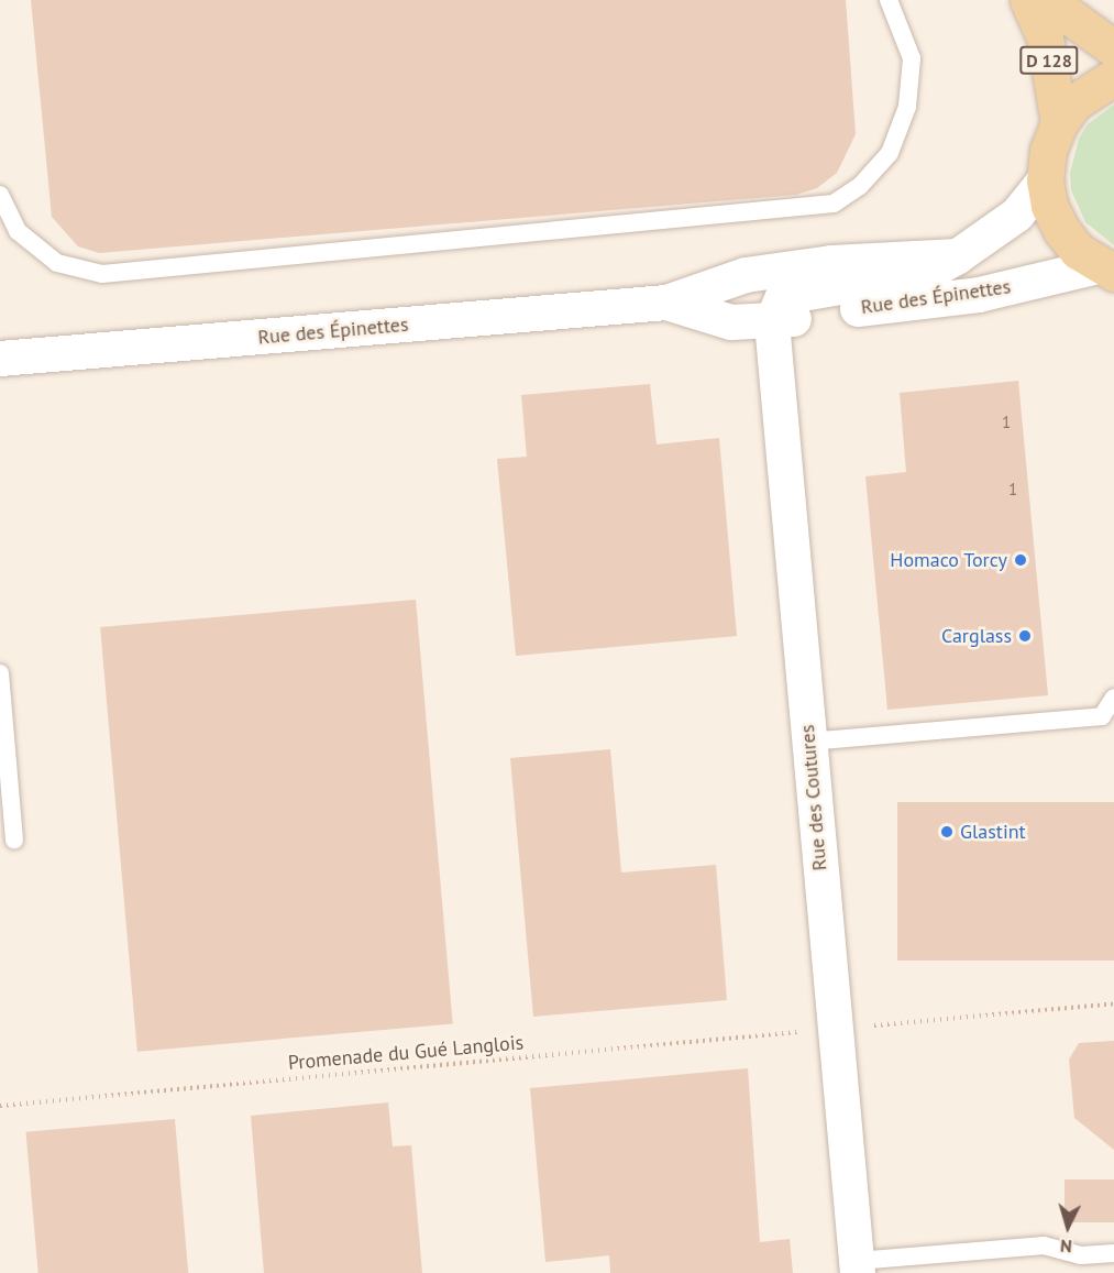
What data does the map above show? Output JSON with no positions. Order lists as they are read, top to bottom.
{
  "streets": {
    "main road": ["D 128"],
    "street": ["Rue des Épinettes", "Rue des Coutures"],
    "path": ["Promenade du Gué Langlois"]
  },
  "crossings": [
    ["Rue des Épinettes", "Rue des Coutures"]
  ],
  "places": ["Homaco Torcy", "Carglass", "Glastint"],
  "house_numbers": ["1", "1"],
  "north": "bottom"
}
